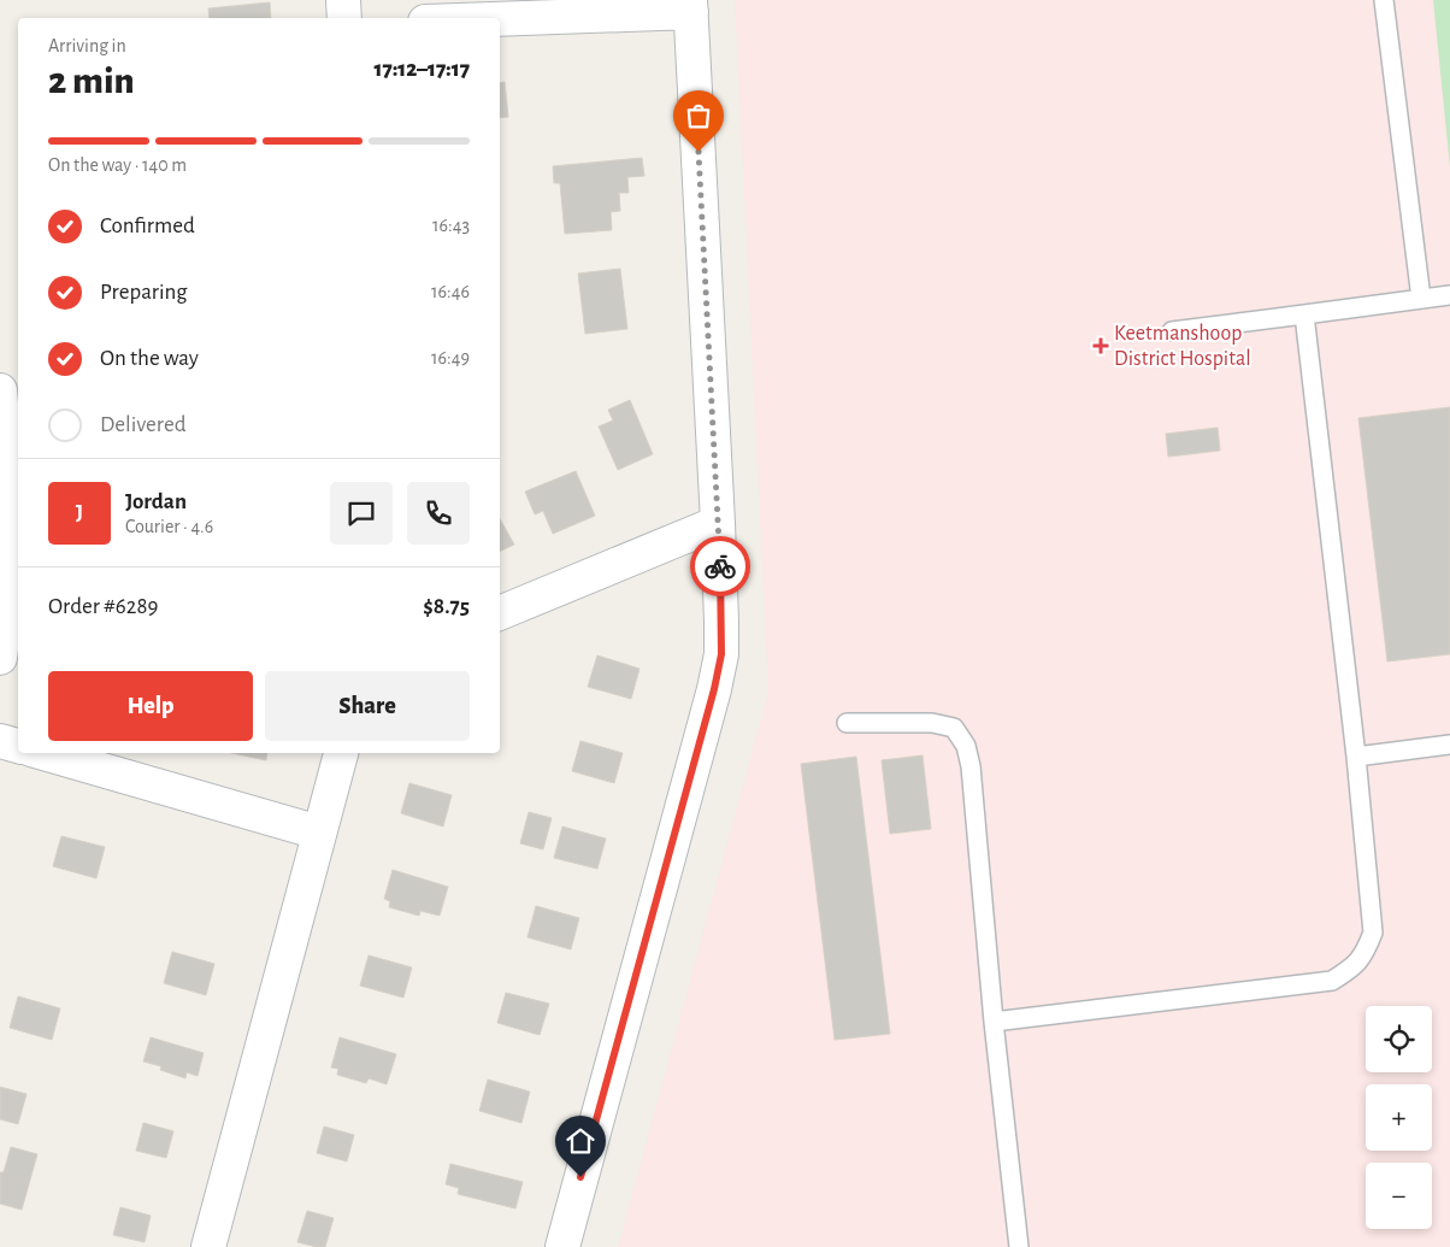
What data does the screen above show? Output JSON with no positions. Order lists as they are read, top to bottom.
{
  "places": {
    "health": ["Keetmanshoop District Hospital"]
  },
  "page": {
    "heading": ["2 min", "Arriving in", "17:12–17:17"],
    "panel": [
      "Jordan",
      "Courier · 4.6",
      "Order #6289",
      "$8.75"
    ],
    "bar": "On the way · 140 m",
    "list": [
      ["Confirmed", "16:43"],
      ["Preparing", "16:46"],
      ["On the way", "16:49"],
      "Delivered"
    ],
    "round": "J",
    "buttons": ["Help", "Share"],
    "map_buttons": ["+", "−"]
  }
}
